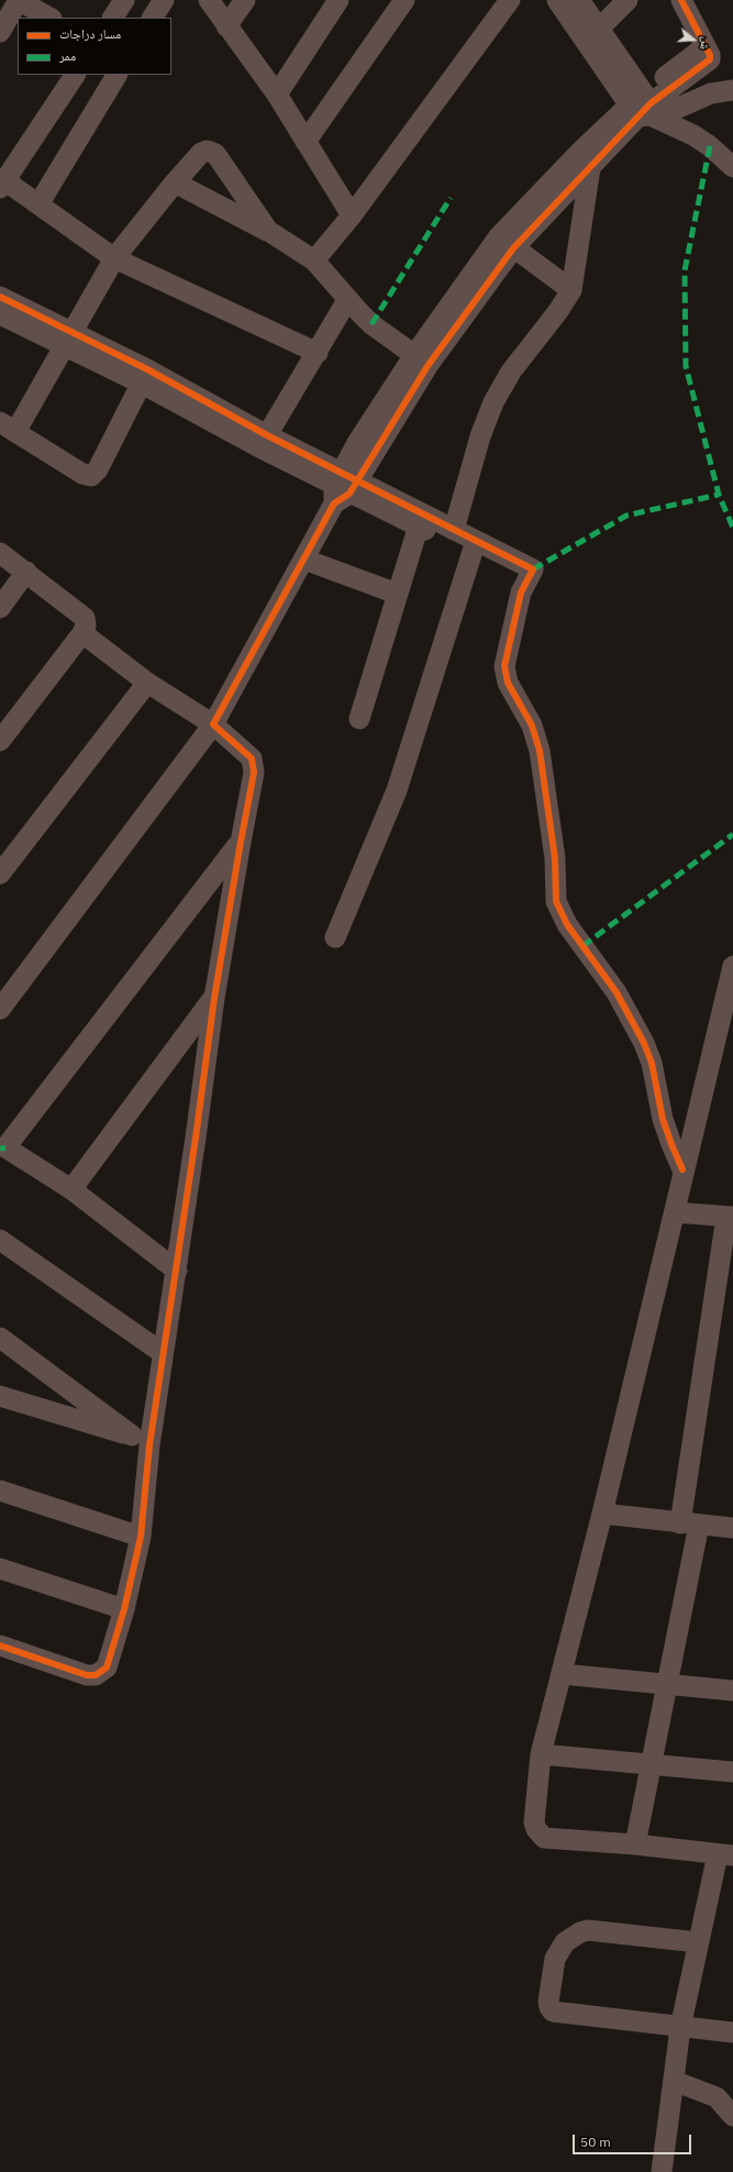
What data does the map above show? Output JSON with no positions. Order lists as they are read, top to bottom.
{
  "legend": ["مسار دراجات", "ممر"],
  "scale_bar": "50 m",
  "north": "right"
}
